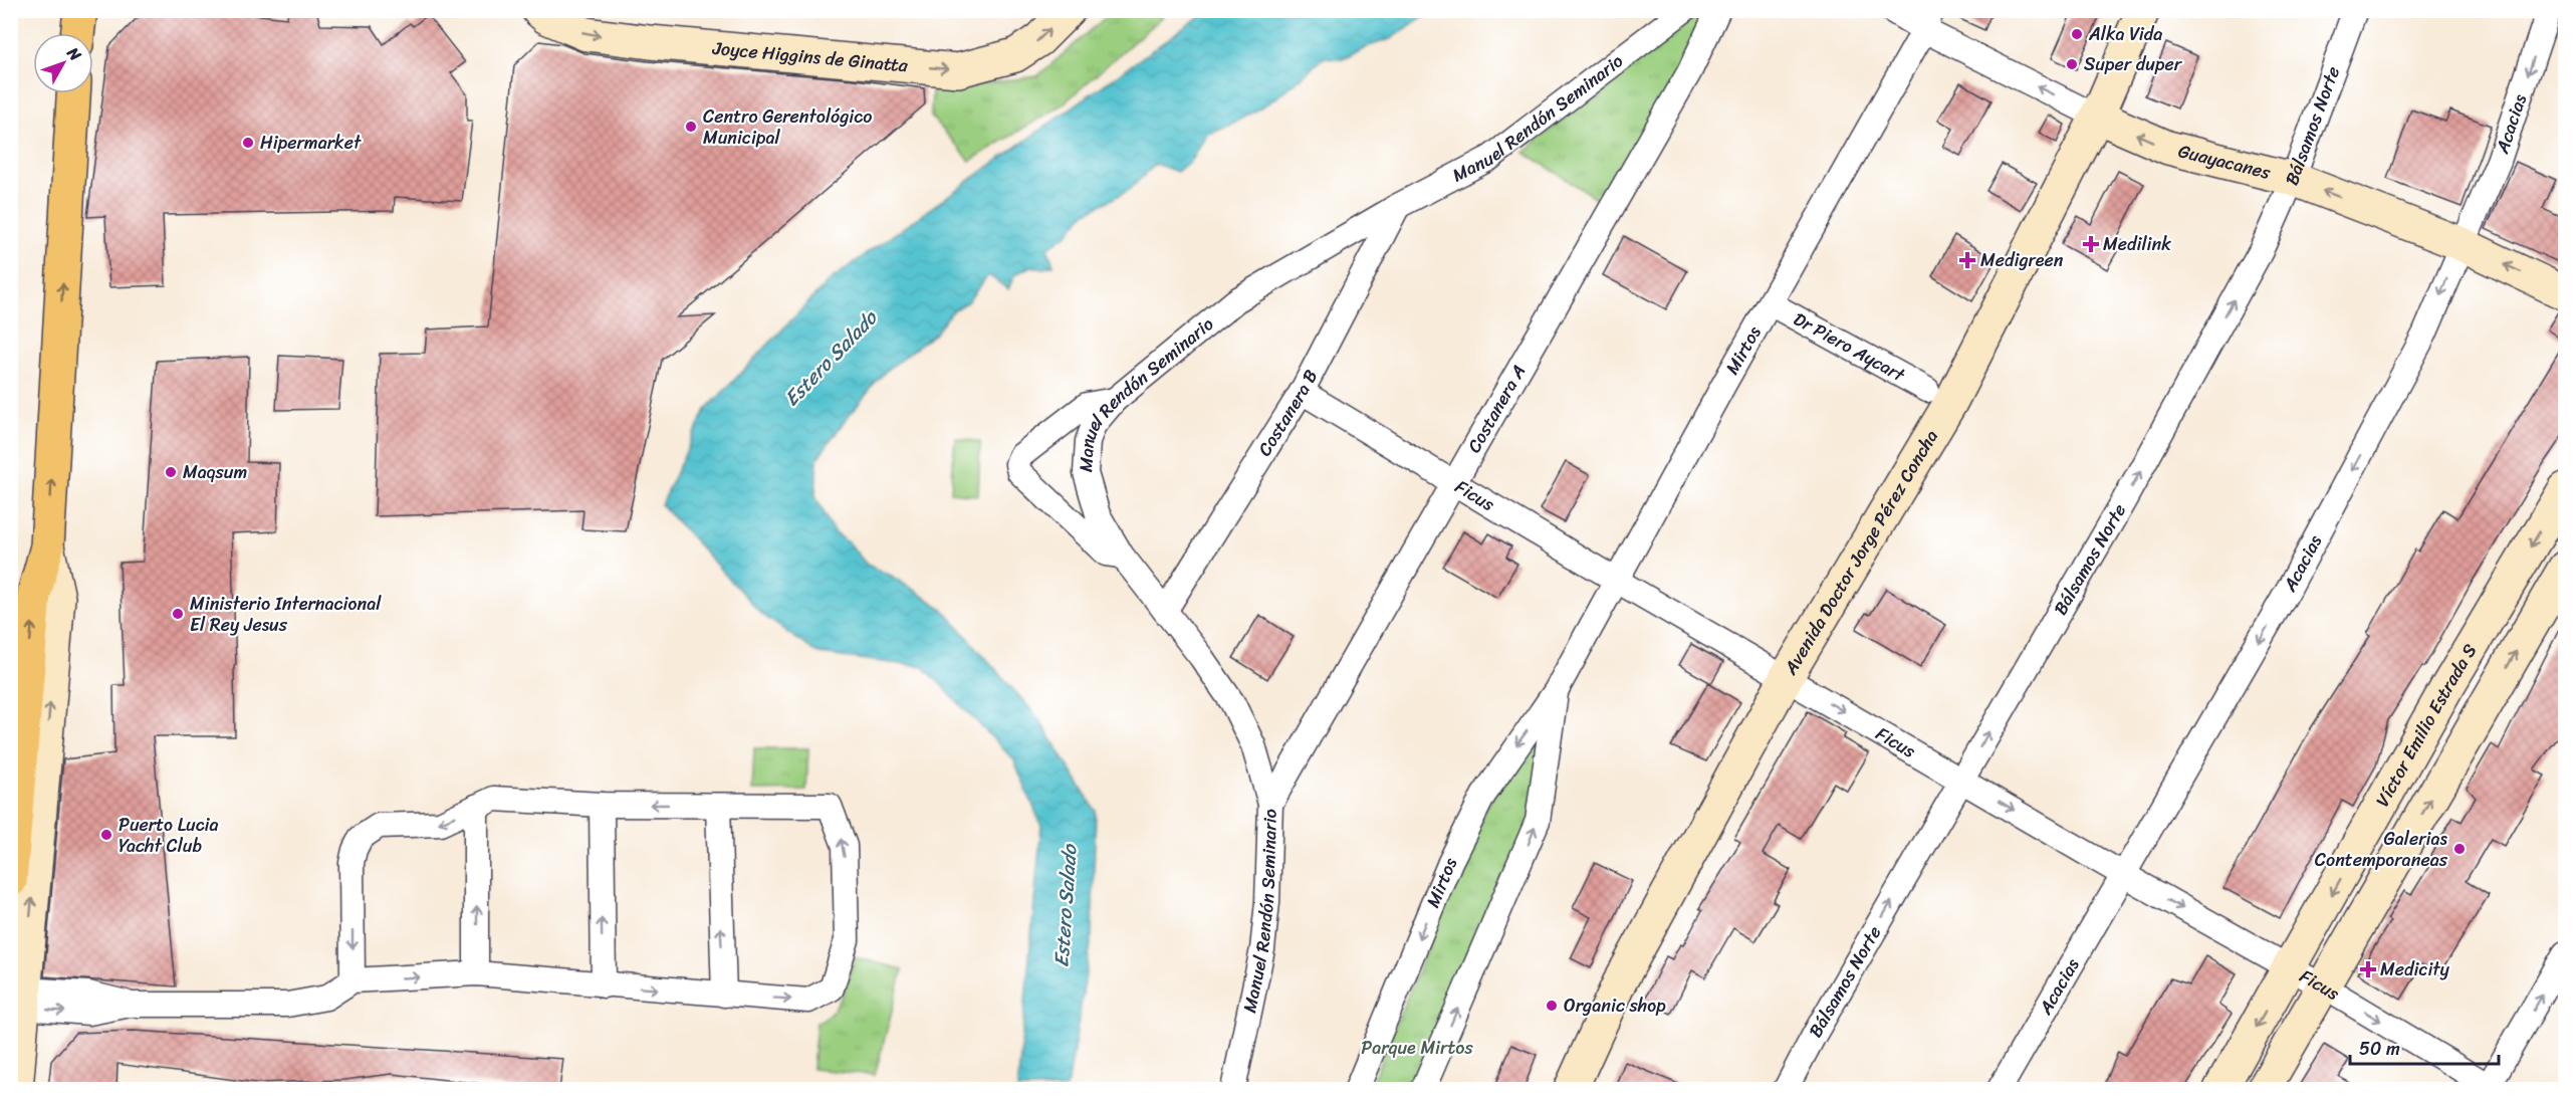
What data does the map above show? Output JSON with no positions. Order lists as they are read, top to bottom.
{
  "streets": {
    "street": [
      "Joyce Higgins de Ginatta",
      "Manuel Rendón Seminario",
      "Acacias",
      "Bálsamos Norte",
      "Guayacanes",
      "Dr Piero Aycart",
      "Mirtos",
      "Costanera A",
      "Costanera B",
      "Ficus",
      "Avenida Doctor Jorge Pérez Concha",
      "Víctor Emilio Estrada S"
    ]
  },
  "crossings": [
    ["Manuel Rendón Seminario", "Costanera A"],
    ["Manuel Rendón Seminario", "Costanera B"],
    ["Acacias", "Guayacanes"],
    ["Acacias", "Ficus"],
    ["Bálsamos Norte", "Guayacanes"],
    ["Bálsamos Norte", "Ficus"],
    ["Guayacanes", "Mirtos"],
    ["Guayacanes", "Avenida Doctor Jorge Pérez Concha"],
    ["Dr Piero Aycart", "Mirtos"],
    ["Mirtos", "Ficus"],
    ["Costanera A", "Ficus"],
    ["Costanera B", "Ficus"],
    ["Ficus", "Avenida Doctor Jorge Pérez Concha"],
    ["Ficus", "Víctor Emilio Estrada S"]
  ],
  "one_way": [
    "Joyce Higgins de Ginatta",
    "Acacias",
    "Bálsamos Norte",
    "Guayacanes",
    "Ficus"
  ],
  "water": ["Estero Salado"],
  "parks": ["Parque Mirtos"],
  "places": {
    "other": [
      "Alka Vida",
      "Super duper",
      "Centro Gerentológico Municipal",
      "Hipermarket",
      "Maqsum",
      "Ministerio Internacional El Rey Jesus",
      "Puerto Lucia Yacht Club",
      "Galerias Contemporaneas",
      "Organic shop"
    ],
    "health": ["Medilink", "Medigreen", "Medicity"]
  },
  "scale_bar": "50 m",
  "north": "top right"
}
